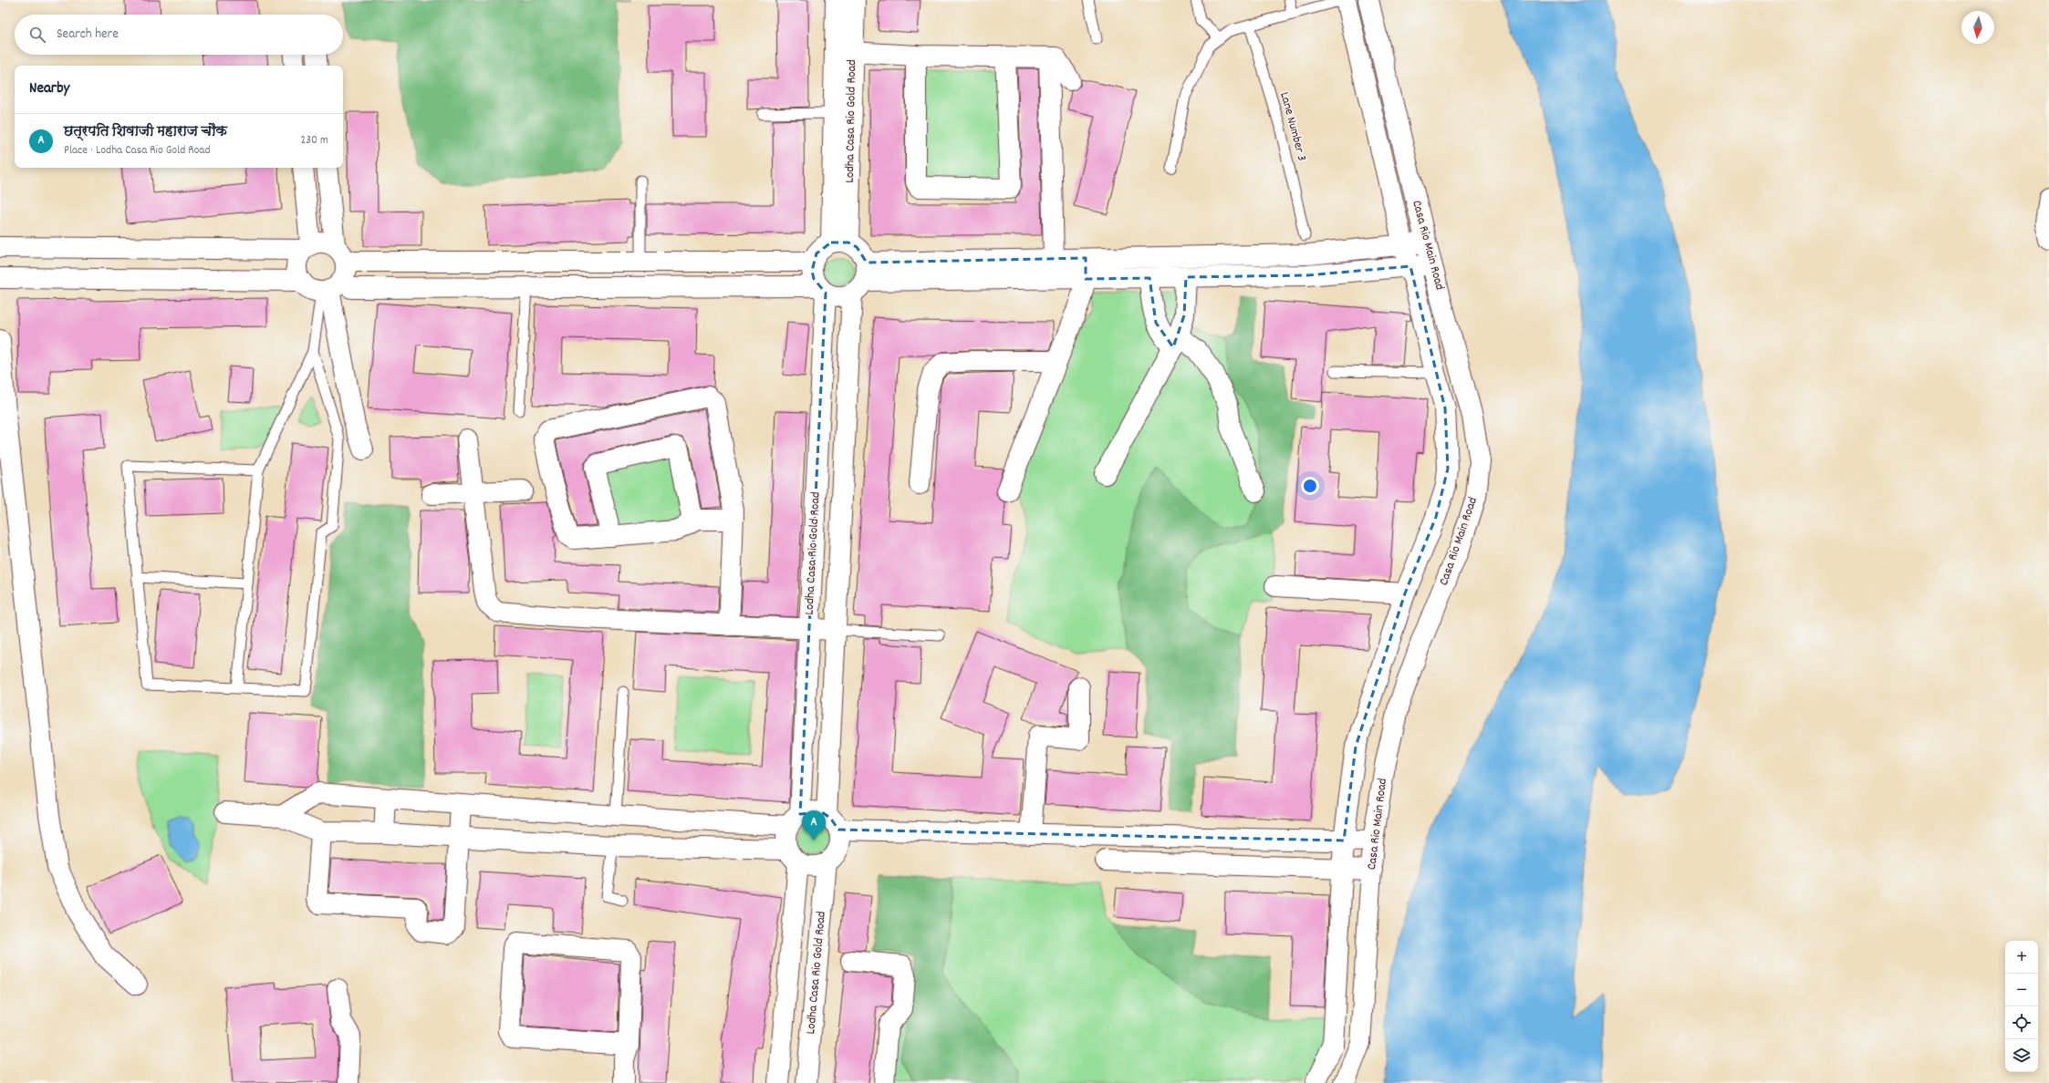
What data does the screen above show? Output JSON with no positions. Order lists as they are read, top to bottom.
{
  "streets": {
    "street": ["Lodha Casa Rio Gold Road", "Casa Rio Main Road"],
    "lane": ["Lane Number 3"]
  },
  "north": "bottom",
  "page": {
    "search": "Search here",
    "heading": "Nearby",
    "list": [
      {
        "mark": "A",
        "name": "छत्रपति शिवाजी महाराज चौक",
        "note": "Place · Lodha Casa Rio Gold Road",
        "value": "230 m"
      }
    ],
    "pins": "A",
    "map_buttons": ["+", "−"]
  }
}
